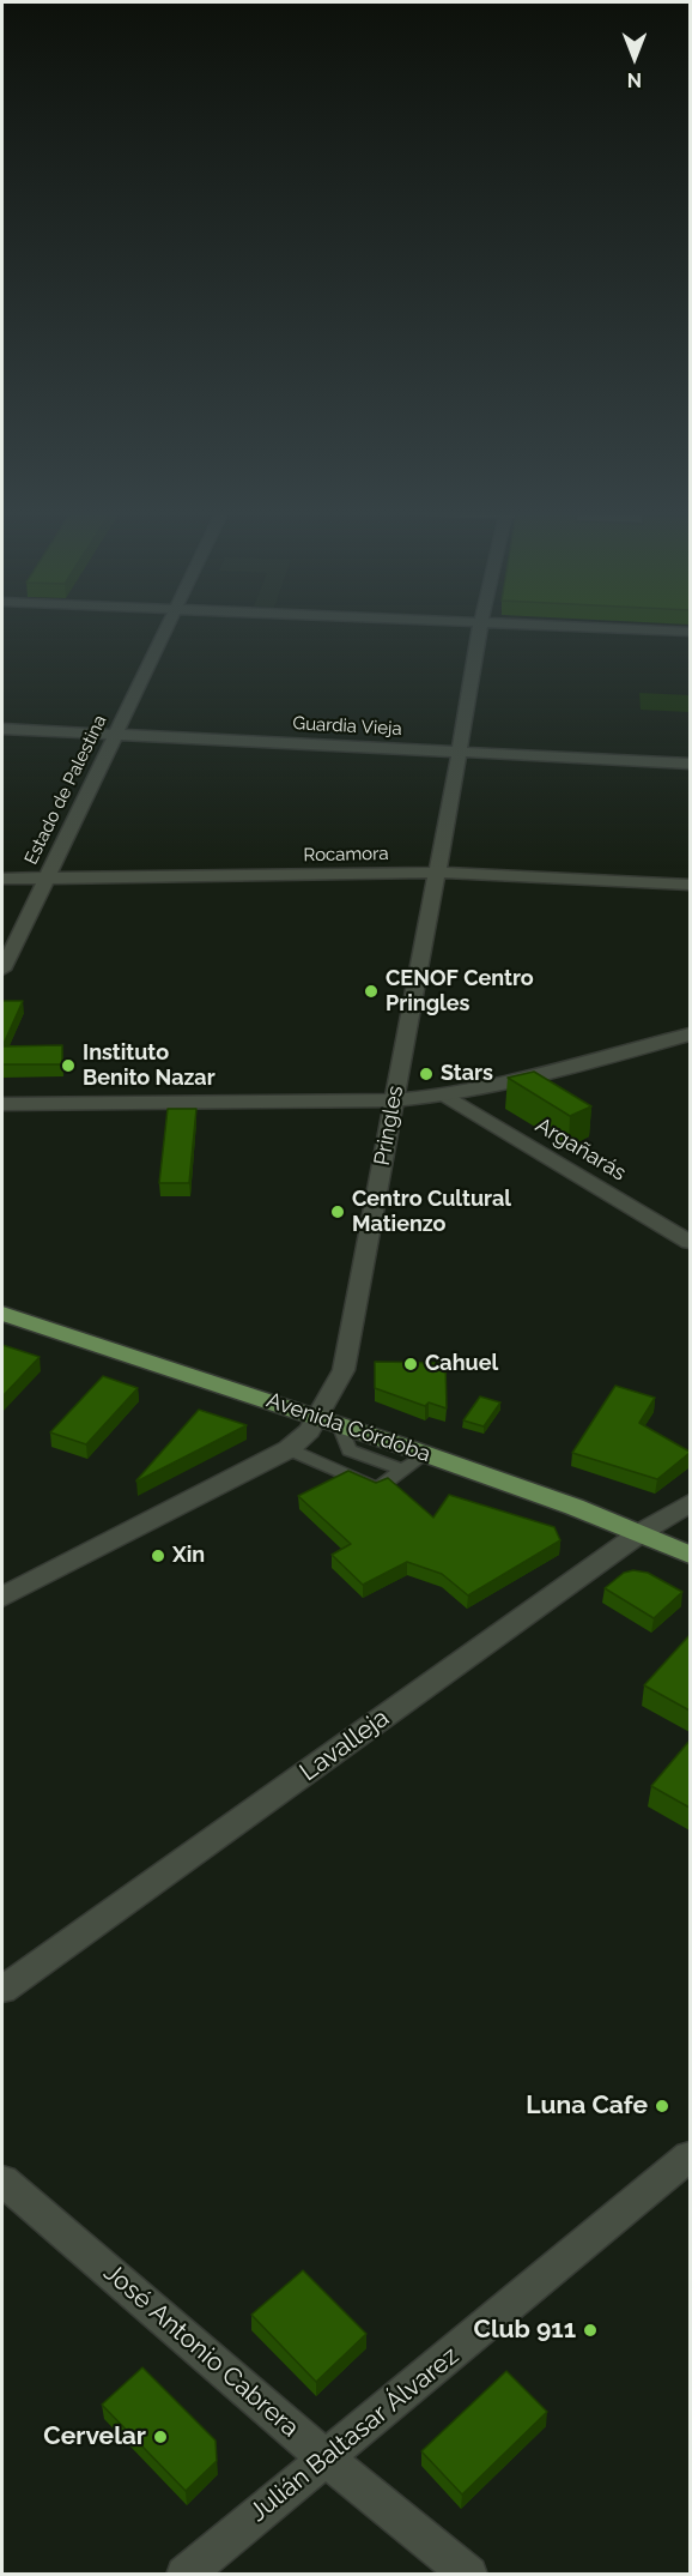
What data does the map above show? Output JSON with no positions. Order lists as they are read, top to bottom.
{
  "streets": {
    "main road": ["Avenida Córdoba"],
    "street": [
      "Guardia Vieja",
      "Estado de Palestina",
      "Rocamora",
      "Pringles",
      "Argañarás",
      "Lavalleja",
      "José Antonio Cabrera",
      "Julián Baltasar Álvarez"
    ]
  },
  "crossings": [
    ["Guardia Vieja", "Estado de Palestina"],
    ["Guardia Vieja", "Pringles"],
    ["Estado de Palestina", "Rocamora"],
    ["Rocamora", "Pringles"],
    ["Pringles", "Avenida Córdoba"],
    ["Avenida Córdoba", "Lavalleja"],
    ["José Antonio Cabrera", "Julián Baltasar Álvarez"]
  ],
  "places": [
    "CENOF Centro Pringles",
    "Instituto Benito Nazar",
    "Stars",
    "Centro Cultural Matienzo",
    "Cahuel",
    "Xin",
    "Luna Cafe",
    "Club 911",
    "Cervelar"
  ],
  "north": "bottom"
}
